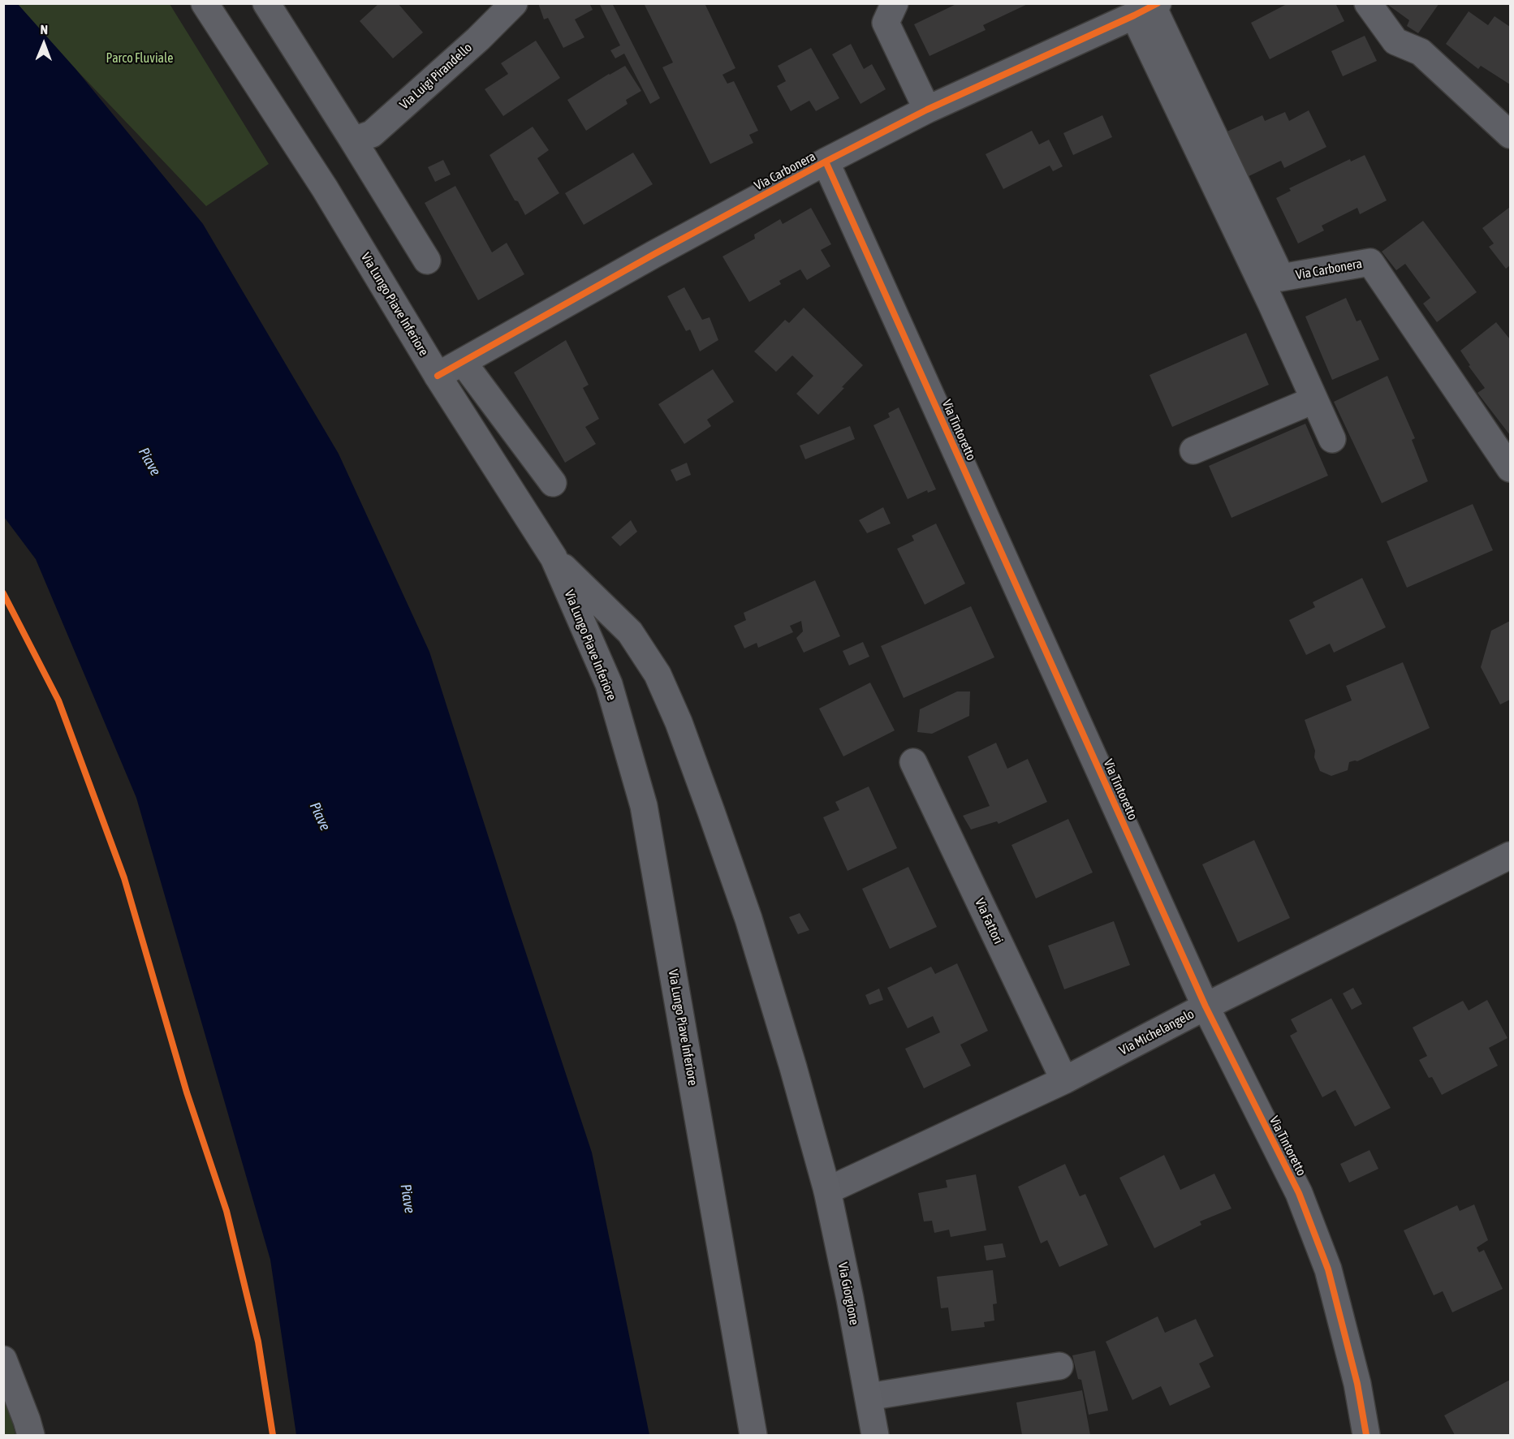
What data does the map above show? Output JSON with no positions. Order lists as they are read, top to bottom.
{
  "streets": {
    "main road": ["Via Lungo Piave Inferiore", "Via Giorgione"],
    "street": [
      "Via Luigi Pirandello",
      "Via Carbonera",
      "Via Tintoretto",
      "Via Fattori",
      "Via Michelangelo"
    ]
  },
  "crossings": [
    ["Via Carbonera", "Via Lungo Piave Inferiore"],
    ["Via Carbonera", "Via Tintoretto"],
    ["Via Lungo Piave Inferiore", "Via Giorgione"],
    ["Via Tintoretto", "Via Michelangelo"],
    ["Via Fattori", "Via Michelangelo"],
    ["Via Michelangelo", "Via Giorgione"]
  ],
  "water": ["Piave"],
  "parks": ["Parco Fluviale"],
  "north": "top"
}
